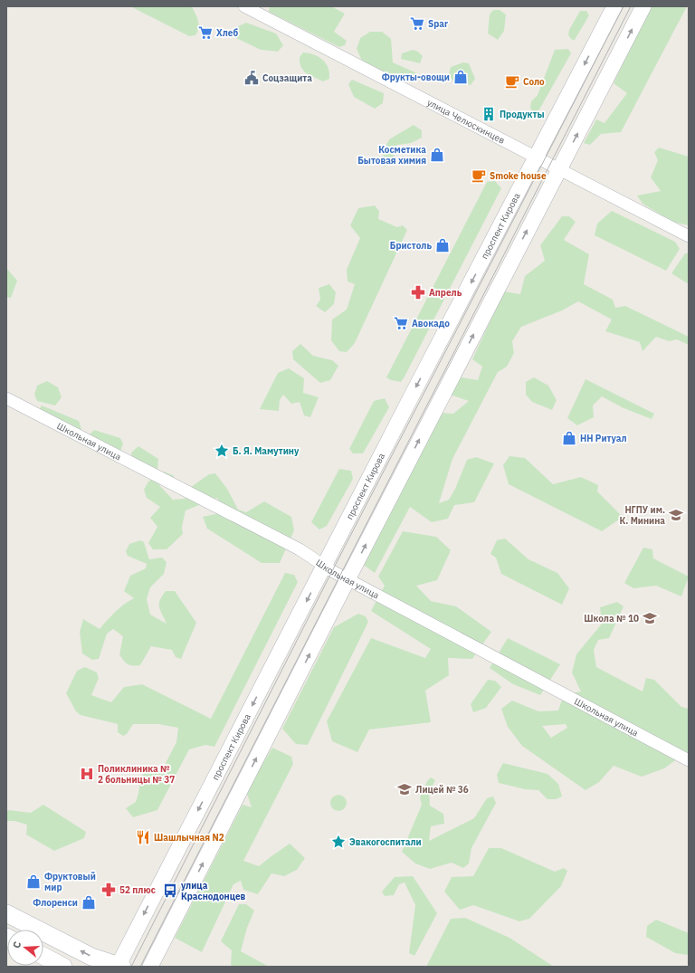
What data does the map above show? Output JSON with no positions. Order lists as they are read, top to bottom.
{
  "streets": {
    "street": ["улица Челюскинцев", "проспект Кирова", "Школьная улица"]
  },
  "crossings": [
    ["улица Челюскинцев", "проспект Кирова"],
    ["проспект Кирова", "Школьная улица"]
  ],
  "places": {
    "supermarket": ["Spar", "Хлеб", "Авокадо"],
    "shop": [
      "Фрукты-овощи",
      "Косметика Бытовая химия",
      "Бристоль",
      "НН Ритуал",
      "Фруктовый мир",
      "Флоренси"
    ],
    "public building": ["Соцзащита"],
    "cafe": ["Соло", "Smoke house"],
    "building": ["Продукты"],
    "pharmacy": ["Апрель", "52 плюс"],
    "place": ["Б. Я. Мамутину", "Эвакогоспитали"],
    "school or university": ["НГПУ им. К. Минина", "Школа № 10", "Лицей № 36"],
    "hospital": ["Поликлиника № 2 больницы № 37"],
    "restaurant": ["Шашлычная N2"],
    "bus stop": ["улица Краснодонцев"]
  },
  "north": "left"
}
